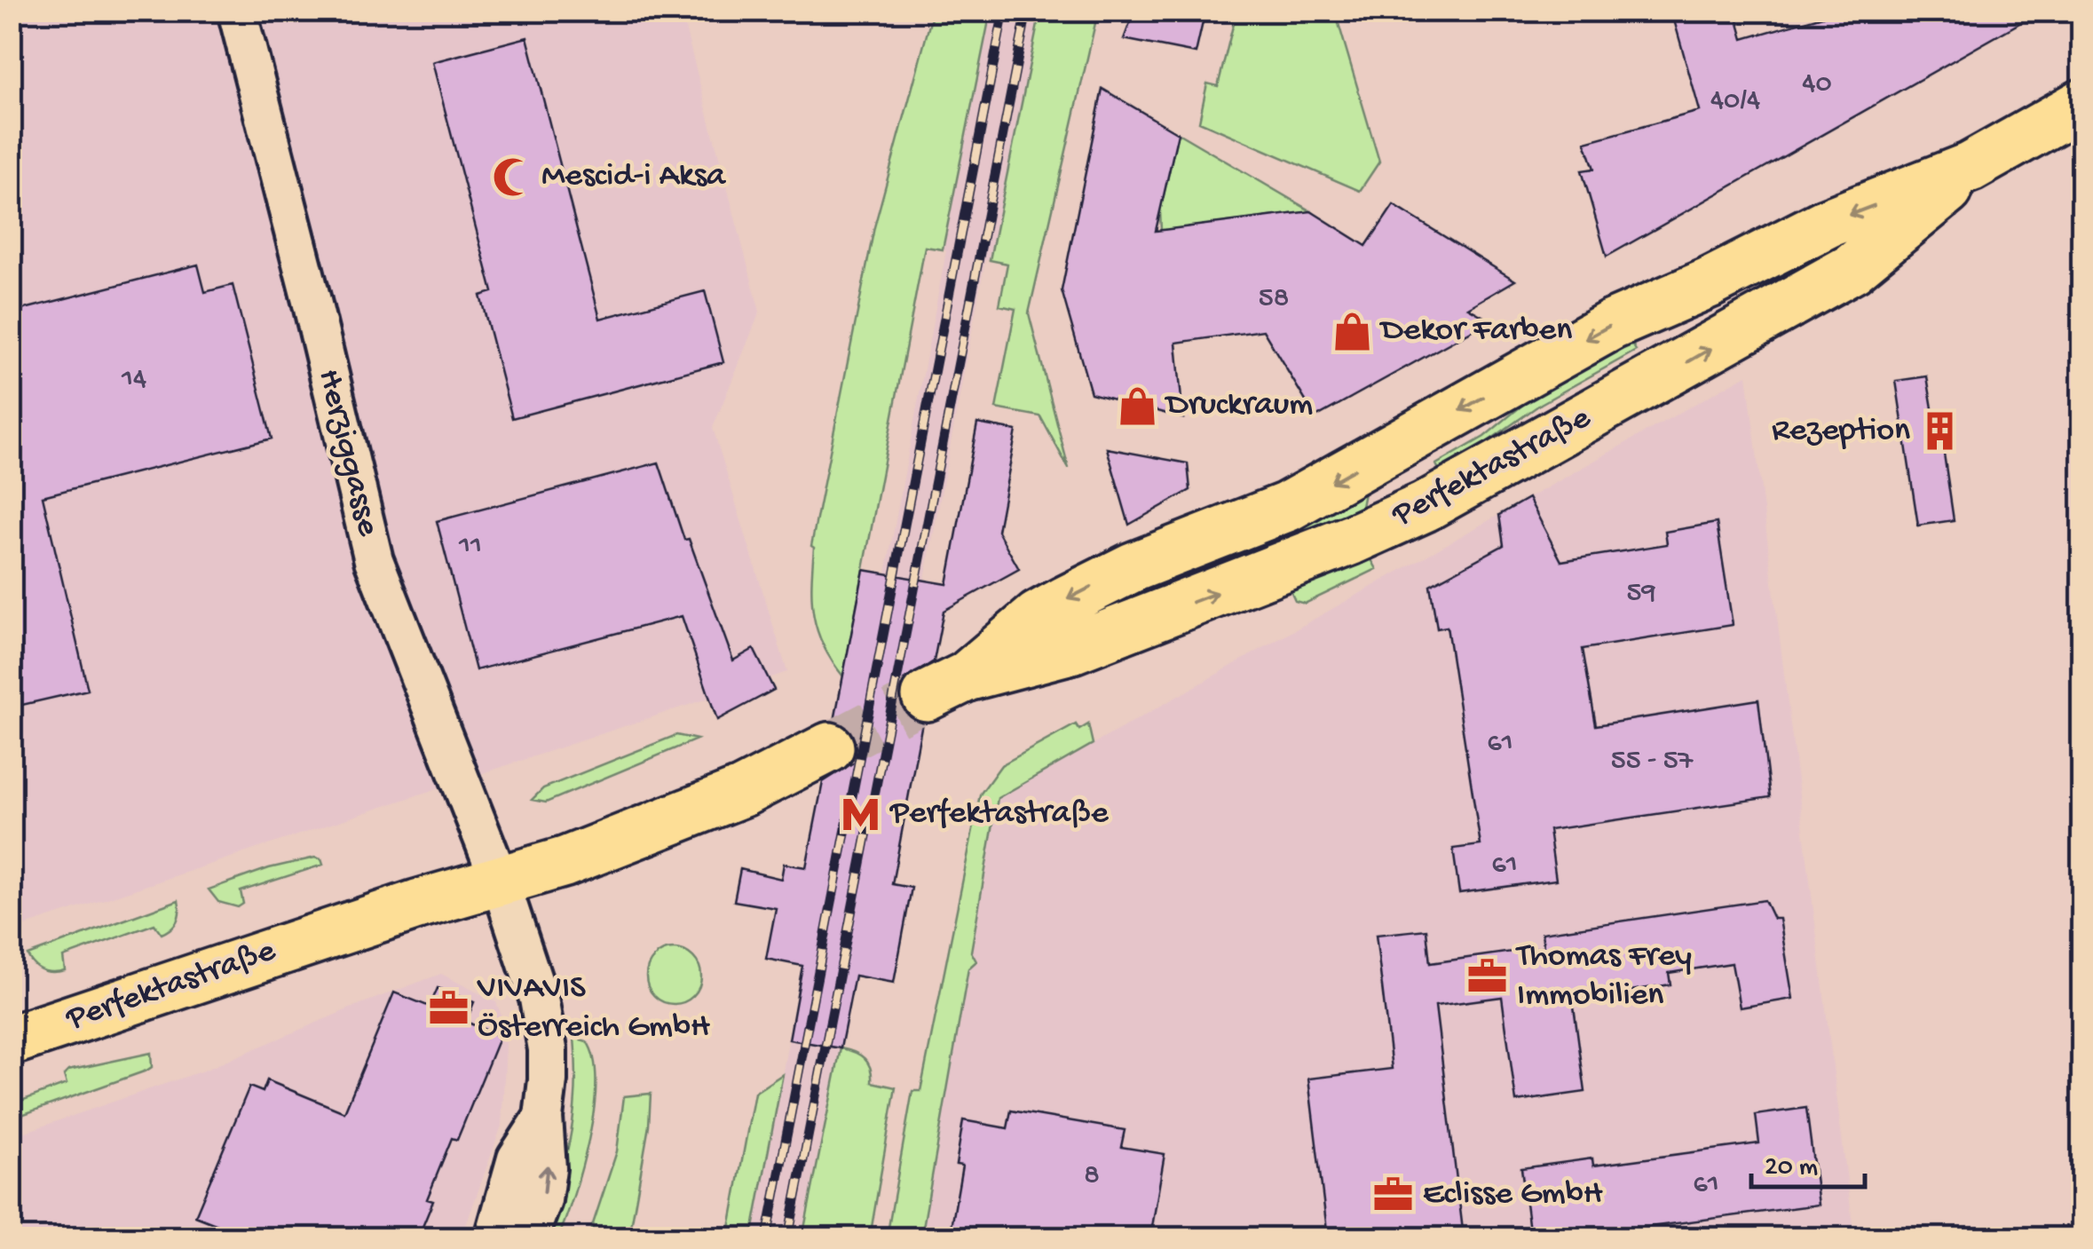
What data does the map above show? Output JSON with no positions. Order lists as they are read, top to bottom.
{
  "streets": {
    "main road": ["Perfektastraße"],
    "street": ["Herziggasse"]
  },
  "crossings": [
    ["Herziggasse", "Perfektastraße"]
  ],
  "places": {
    "mosque": ["Mescid-i Aksa"],
    "shop": ["Dekor Farben", "Druckraum"],
    "building": ["Rezeption"],
    "metro station": ["Perfektastraße"],
    "office": ["Thomas Frey Immobilien", "VIVAVIS Österreich GmbH", "Eclisse GmbH"]
  },
  "house_numbers": [
    "40",
    "40/4",
    "58",
    "14",
    "11",
    "59",
    "61",
    "55 - 57",
    "61",
    "8",
    "61"
  ],
  "scale_bar": "20 m"
}
